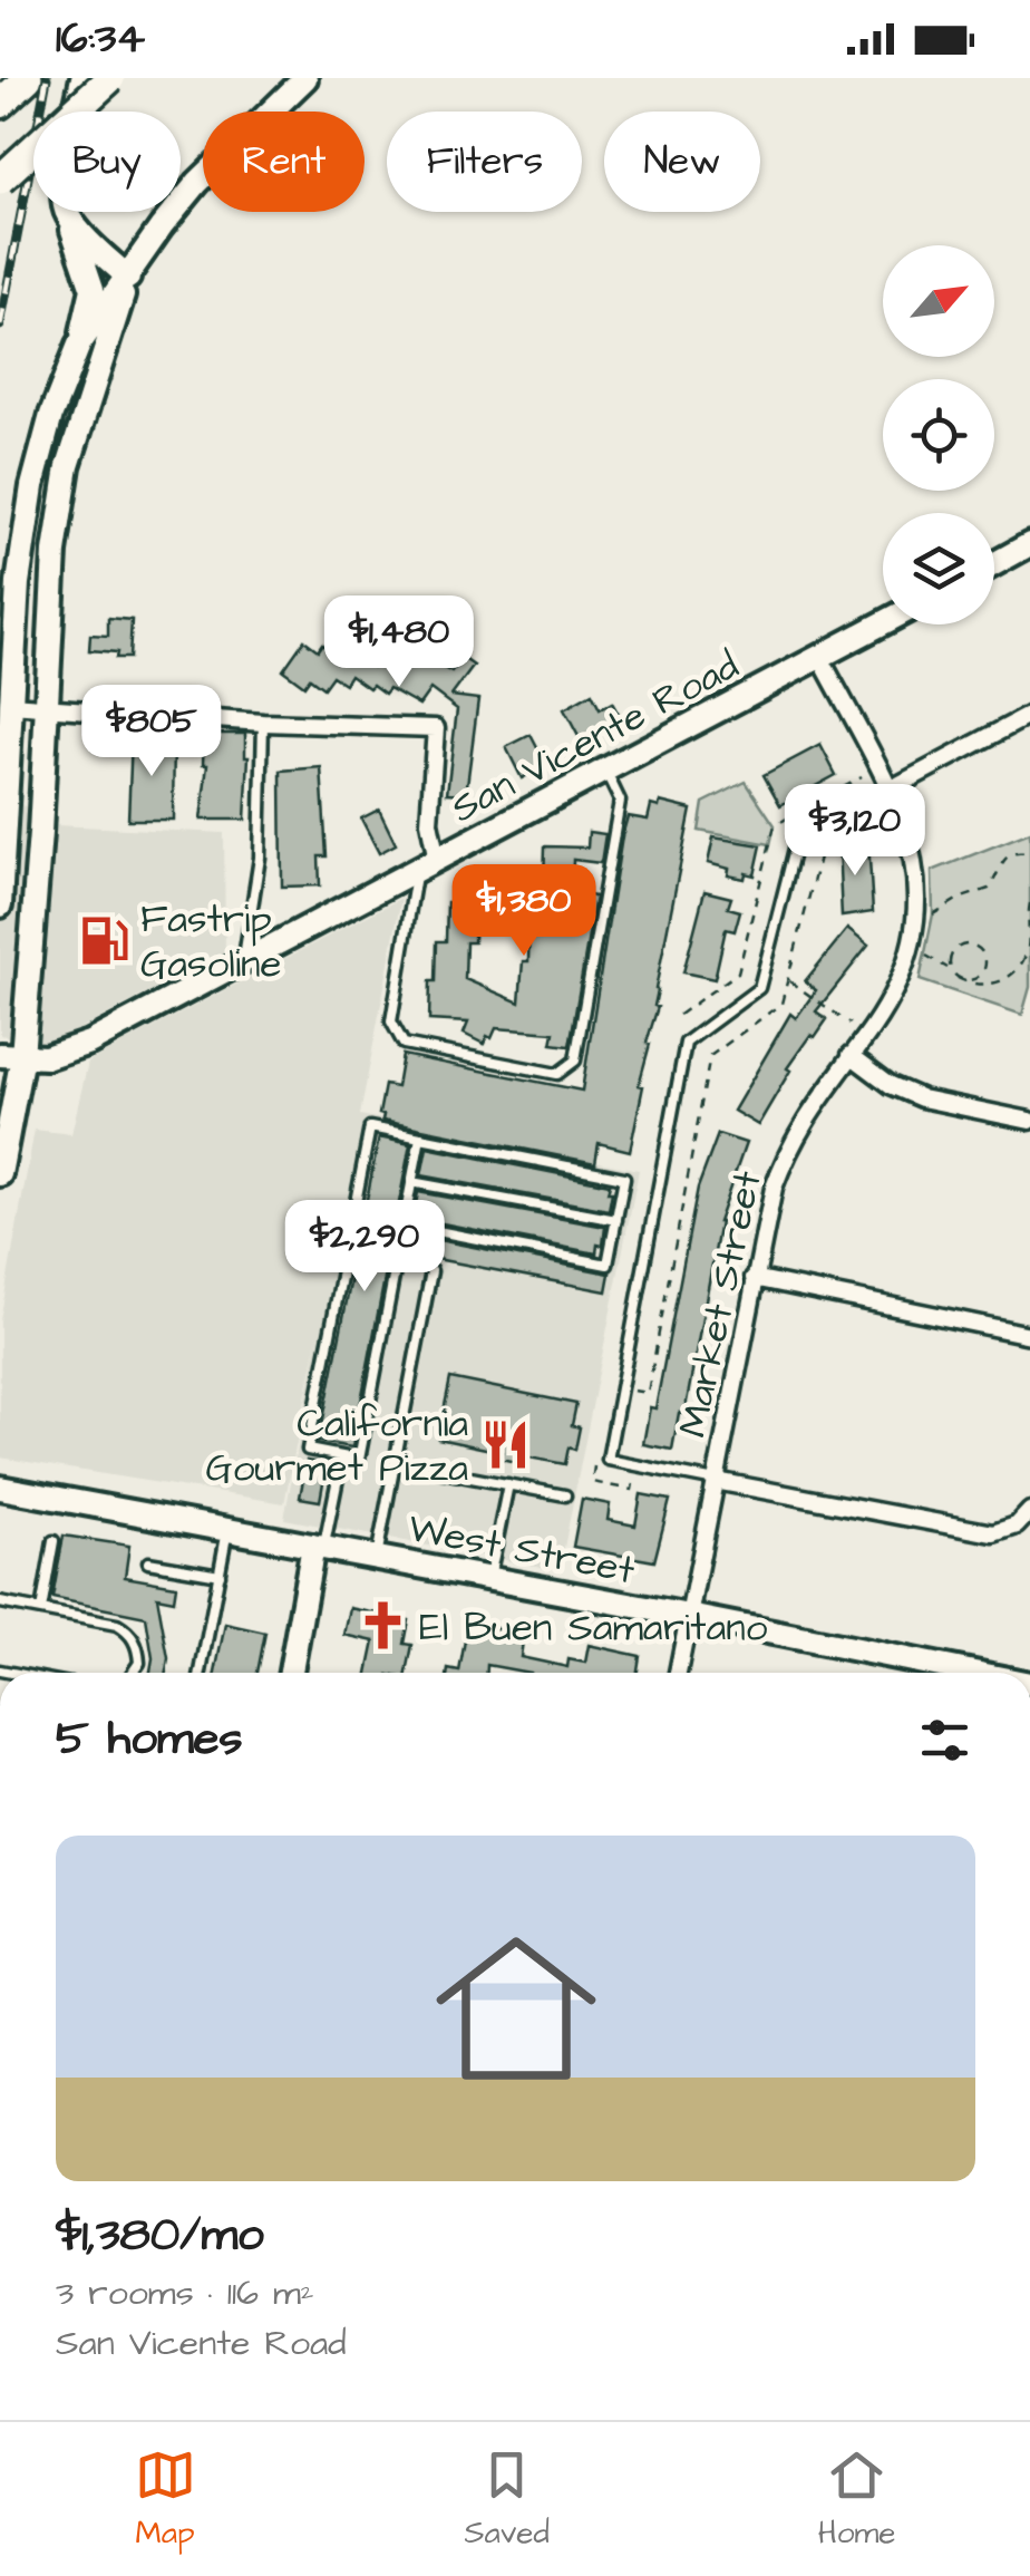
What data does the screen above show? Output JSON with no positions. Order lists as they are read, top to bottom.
{
  "streets": {
    "street": ["San Vicente Road", "Market Street", "West Street"]
  },
  "crossings": [
    ["San Vicente Road", "Market Street"],
    ["Market Street", "West Street"]
  ],
  "places": {
    "fuel station": ["Fastrip Gasoline"],
    "restaurant": ["California Gourmet Pizza"],
    "church": ["El Buen Samaritano"]
  },
  "north": "top right",
  "page": {
    "status": "16:34",
    "chip": [
      "Buy",
      "Rent",
      "Filters",
      "New"
    ],
    "price": [
      "$1,480",
      "$805",
      "$3,120",
      "$1,380",
      "$2,290"
    ],
    "heading": "5 homes",
    "list": [
      {
        "name": "$1,380/mo",
        "note": "3 rooms · 116 m² · San Vicente Road"
      }
    ],
    "tabs": ["Map", "Saved", "Home"]
  }
}
